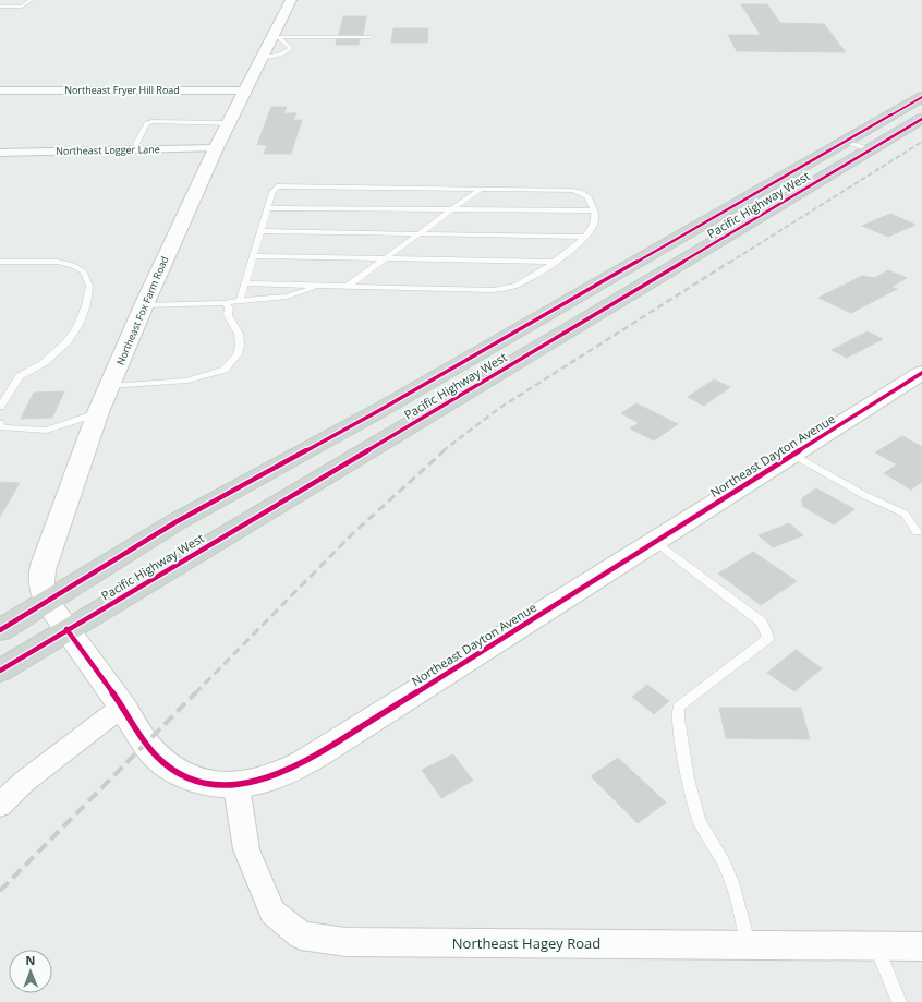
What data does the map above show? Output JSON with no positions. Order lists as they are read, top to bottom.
{
  "streets": {
    "main road": ["Pacific Highway West"],
    "street": [
      "Northeast Fryer Hill Road",
      "Northeast Logger Lane",
      "Northeast Fox Farm Road",
      "Northeast Dayton Avenue",
      "Northeast Hagey Road"
    ]
  },
  "crossings": [
    ["Northeast Fryer Hill Road", "Northeast Fox Farm Road"],
    ["Northeast Logger Lane", "Northeast Fox Farm Road"],
    ["Pacific Highway West", "Northeast Fox Farm Road"],
    ["Pacific Highway West", "Northeast Dayton Avenue"],
    ["Northeast Fox Farm Road", "Northeast Dayton Avenue"],
    ["Northeast Dayton Avenue", "Northeast Hagey Road"]
  ],
  "north": "top"
}
